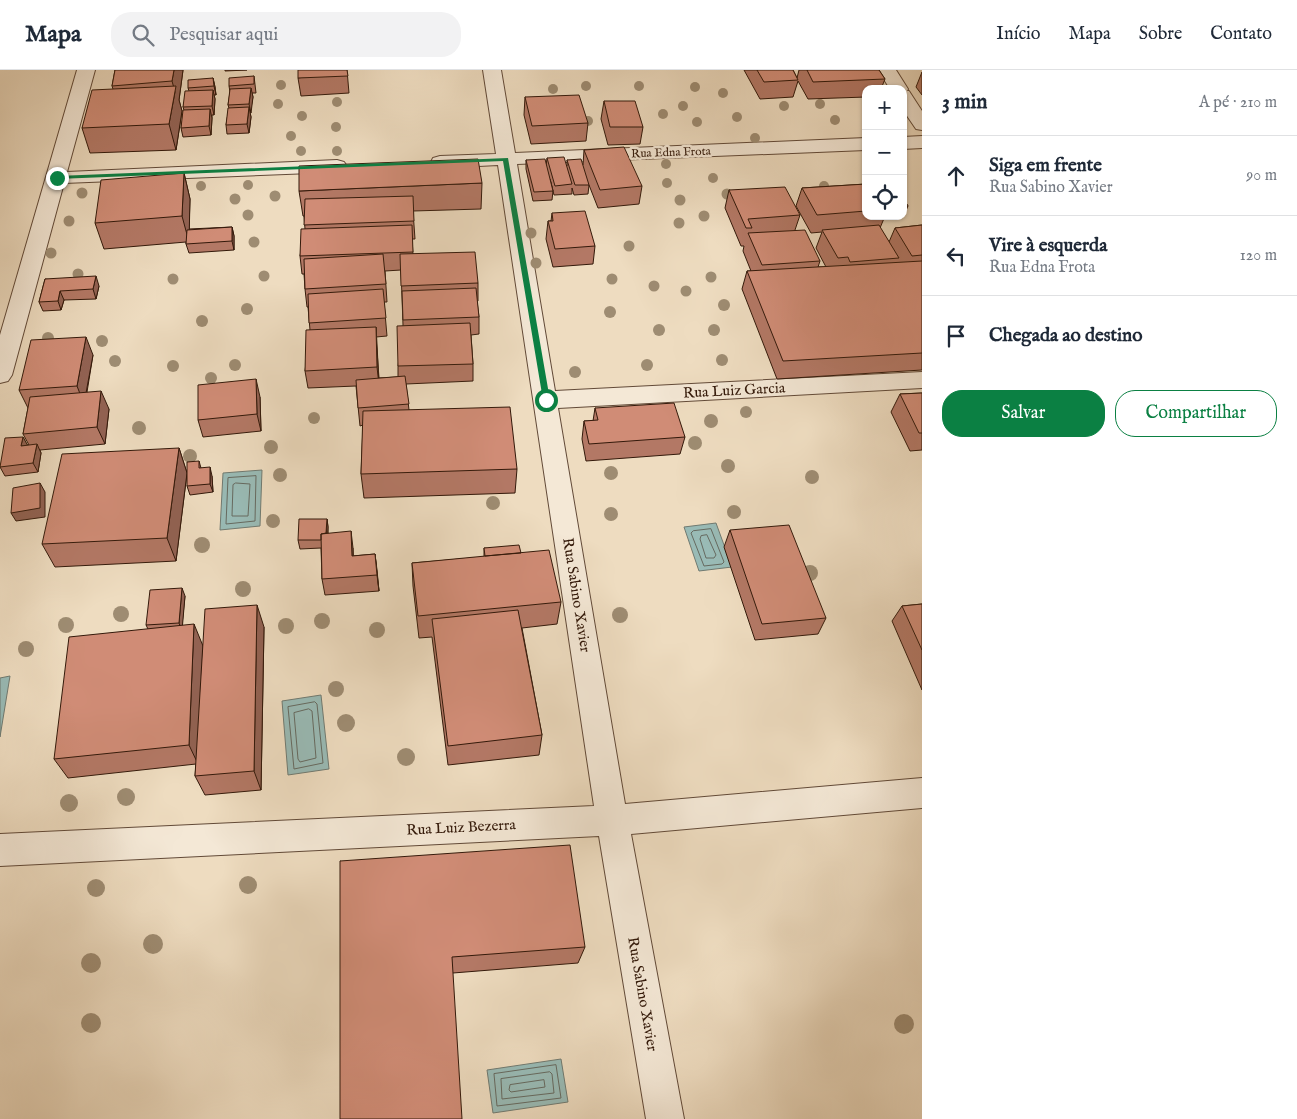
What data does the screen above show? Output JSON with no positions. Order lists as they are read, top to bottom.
{
  "streets": {
    "street": [
      "Rua Edna Frota",
      "Rua Luiz Garcia",
      "Rua Sabino Xavier",
      "Rua Luiz Bezerra"
    ]
  },
  "crossings": [
    ["Rua Edna Frota", "Rua Sabino Xavier"],
    ["Rua Luiz Garcia", "Rua Sabino Xavier"],
    ["Rua Sabino Xavier", "Rua Luiz Bezerra"]
  ],
  "page": {
    "header": "Mapa",
    "search": "Pesquisar aqui",
    "nav": [
      "Início",
      "Mapa",
      "Sobre",
      "Contato"
    ],
    "heading": ["3 min", "A pé · 210 m"],
    "map_buttons": ["+", "−"],
    "list": [
      ["Siga em frente", "Rua Sabino Xavier", "90 m"],
      ["Vire à esquerda", "Rua Edna Frota", "120 m"],
      "Chegada ao destino"
    ],
    "buttons": ["Salvar", "Compartilhar"]
  }
}
